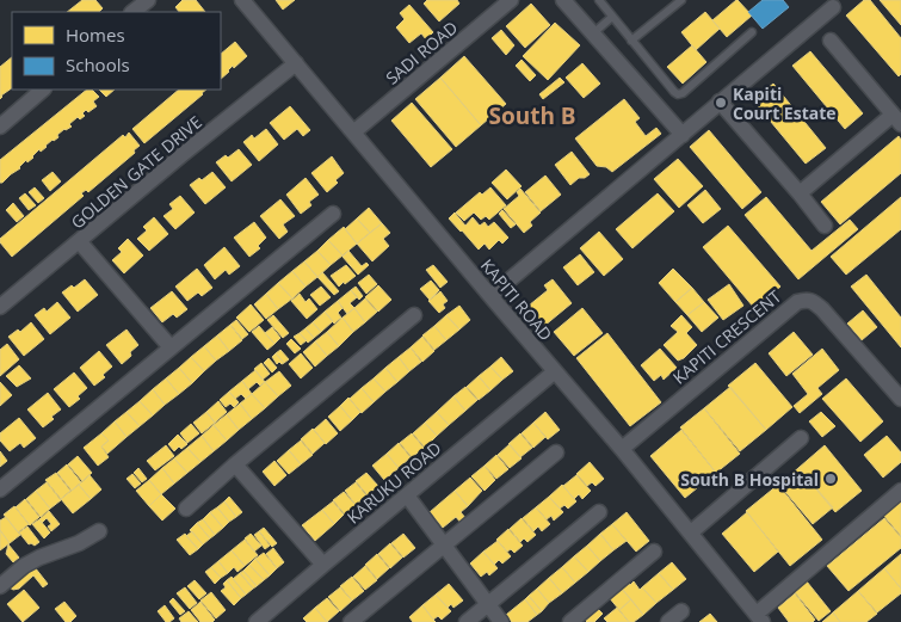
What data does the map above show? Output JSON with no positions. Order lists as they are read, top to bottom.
{
  "streets": {
    "street": [
      "SADI ROAD",
      "GOLDEN GATE DRIVE",
      "KAPITI ROAD",
      "KAPITI CRESCENT",
      "KARUKU ROAD"
    ]
  },
  "crossings": [
    ["SADI ROAD", "KAPITI ROAD"],
    ["GOLDEN GATE DRIVE", "KAPITI ROAD"],
    ["KAPITI ROAD", "KAPITI CRESCENT"],
    ["KAPITI ROAD", "KARUKU ROAD"]
  ],
  "districts": ["South B"],
  "places": ["Kapiti Court Estate", "South B Hospital"],
  "legend": ["Homes", "Schools"]
}
